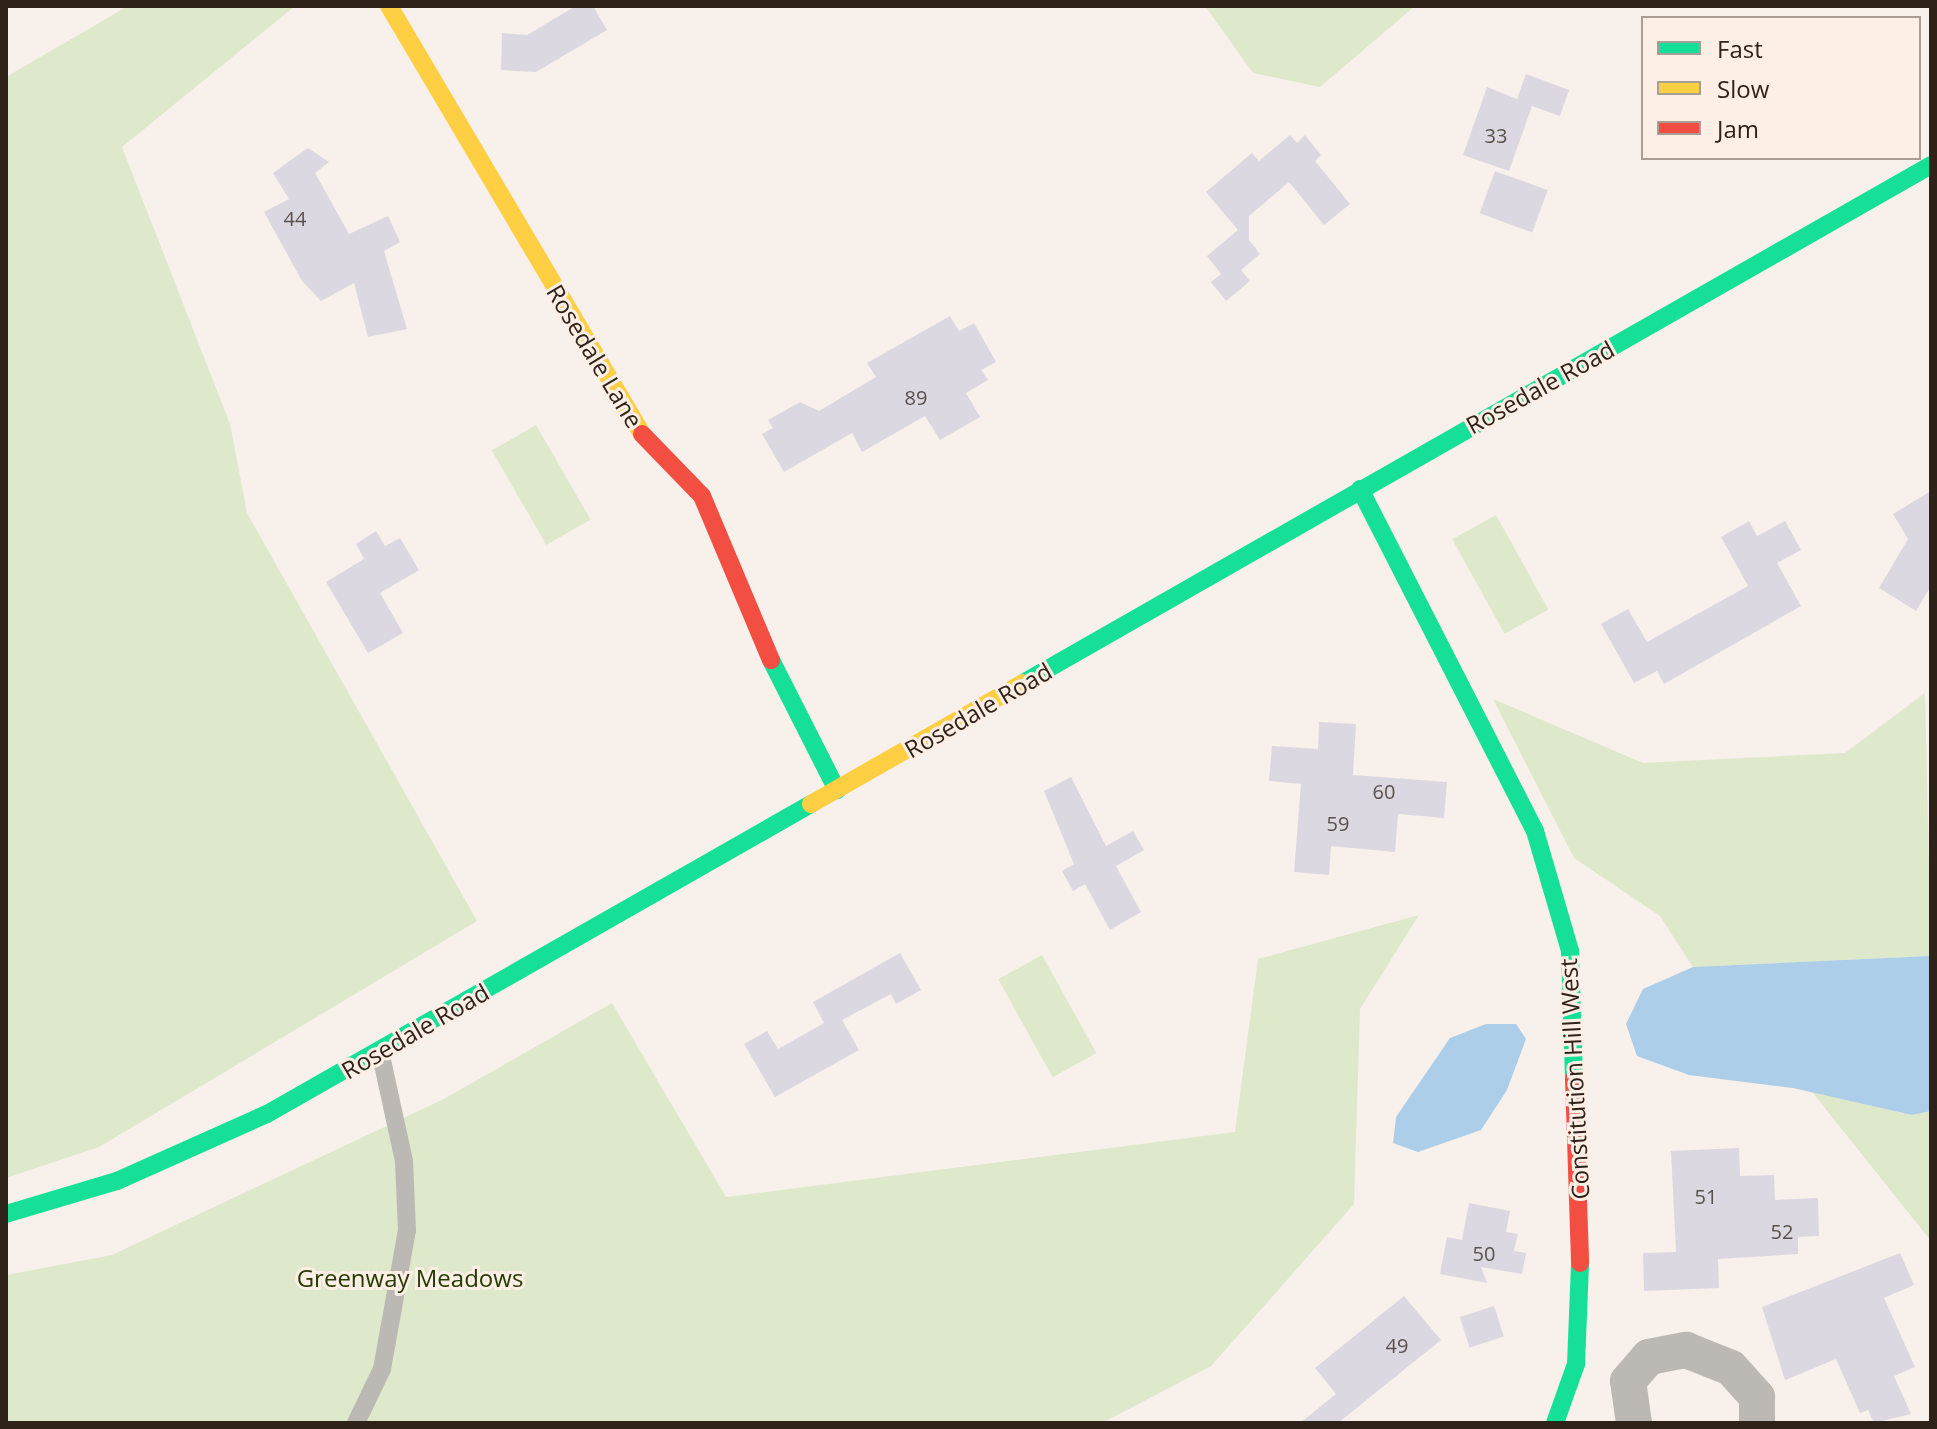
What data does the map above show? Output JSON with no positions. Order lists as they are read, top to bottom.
{
  "streets": {
    "street": ["Rosedale Lane", "Rosedale Road", "Constitution Hill West"]
  },
  "crossings": [
    ["Rosedale Lane", "Rosedale Road"],
    ["Rosedale Road", "Constitution Hill West"]
  ],
  "parks": ["Greenway Meadows"],
  "house_numbers": [
    "33",
    "44",
    "89",
    "60",
    "59",
    "51",
    "52",
    "50",
    "49"
  ],
  "legend": ["Fast", "Slow", "Jam"]
}
